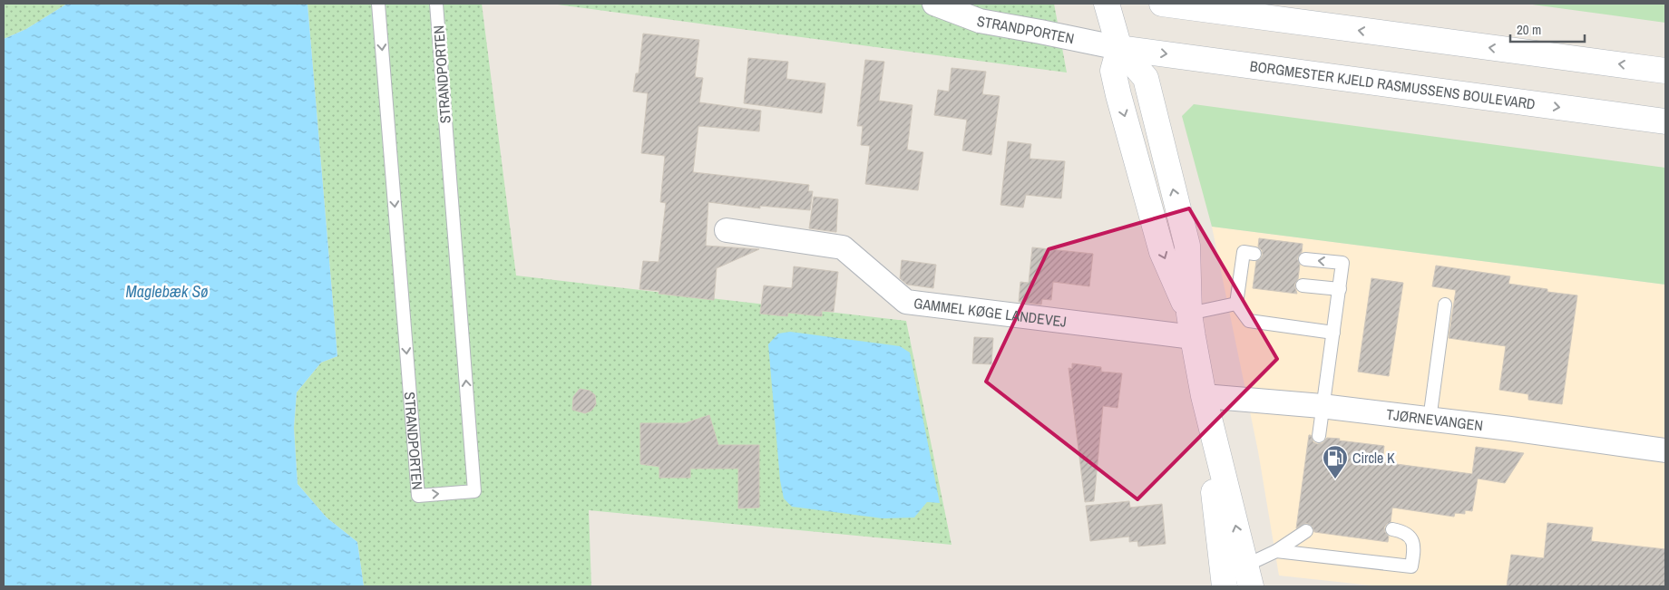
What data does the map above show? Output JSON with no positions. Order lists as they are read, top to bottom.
{
  "streets": {
    "street": [
      "STRANDPORTEN",
      "BORGMESTER KJELD RASMUSSENS BOULEVARD",
      "GAMMEL KØGE LANDEVEJ",
      "TJØRNEVANGEN"
    ]
  },
  "crossings": [
    ["STRANDPORTEN", "BORGMESTER KJELD RASMUSSENS BOULEVARD"]
  ],
  "water": ["Maglebæk Sø"],
  "places": {
    "fuel station": ["Circle K"]
  },
  "scale_bar": "20 m"
}
